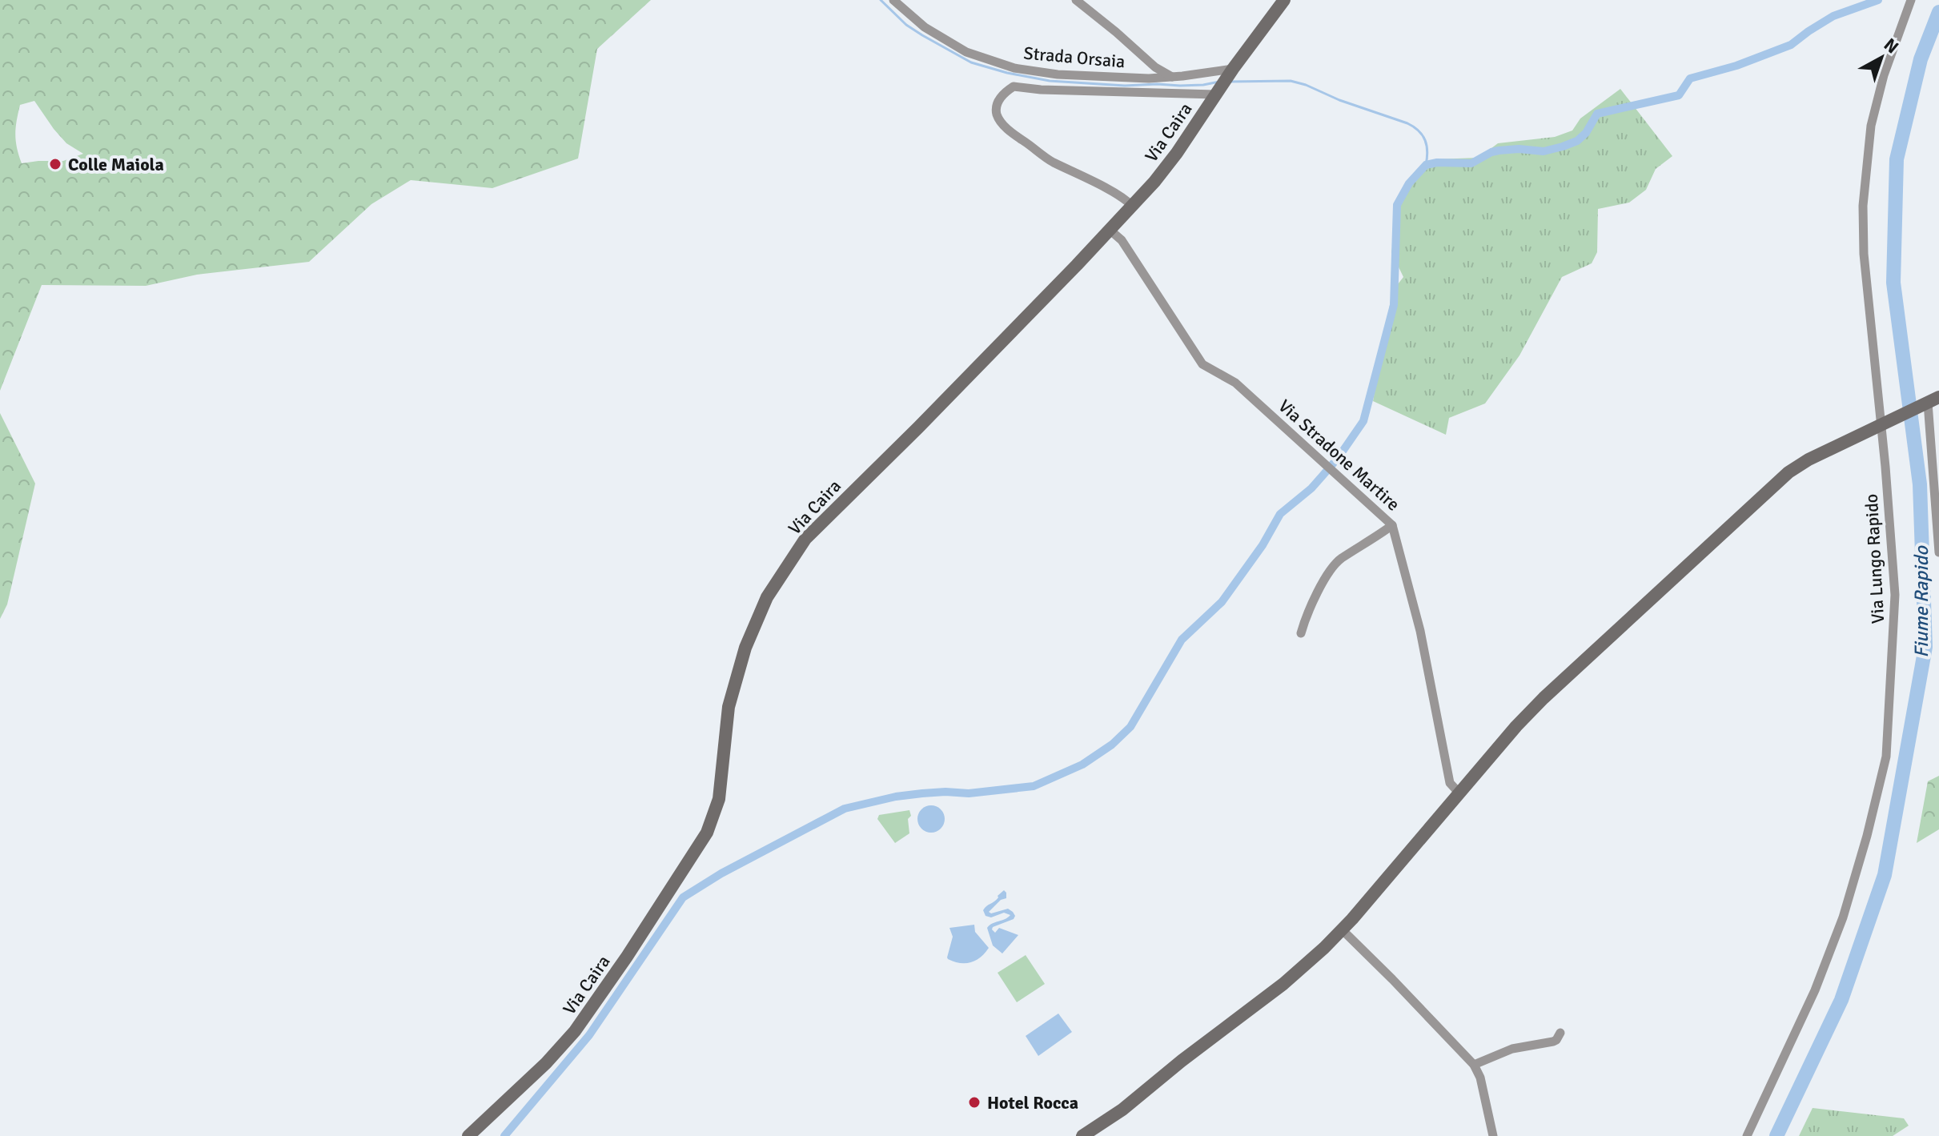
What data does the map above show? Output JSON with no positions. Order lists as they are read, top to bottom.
{
  "streets": {
    "street": [
      "Strada Orsaia",
      "Via Caira",
      "Via Stradone Martire",
      "Via Lungo Rapido"
    ]
  },
  "crossings": [
    ["Strada Orsaia", "Via Caira"],
    ["Via Caira", "Via Stradone Martire"]
  ],
  "water": ["Fiume Rapido"],
  "places": ["Colle Maiola", "Hotel Rocca"],
  "north": "top right"
}
